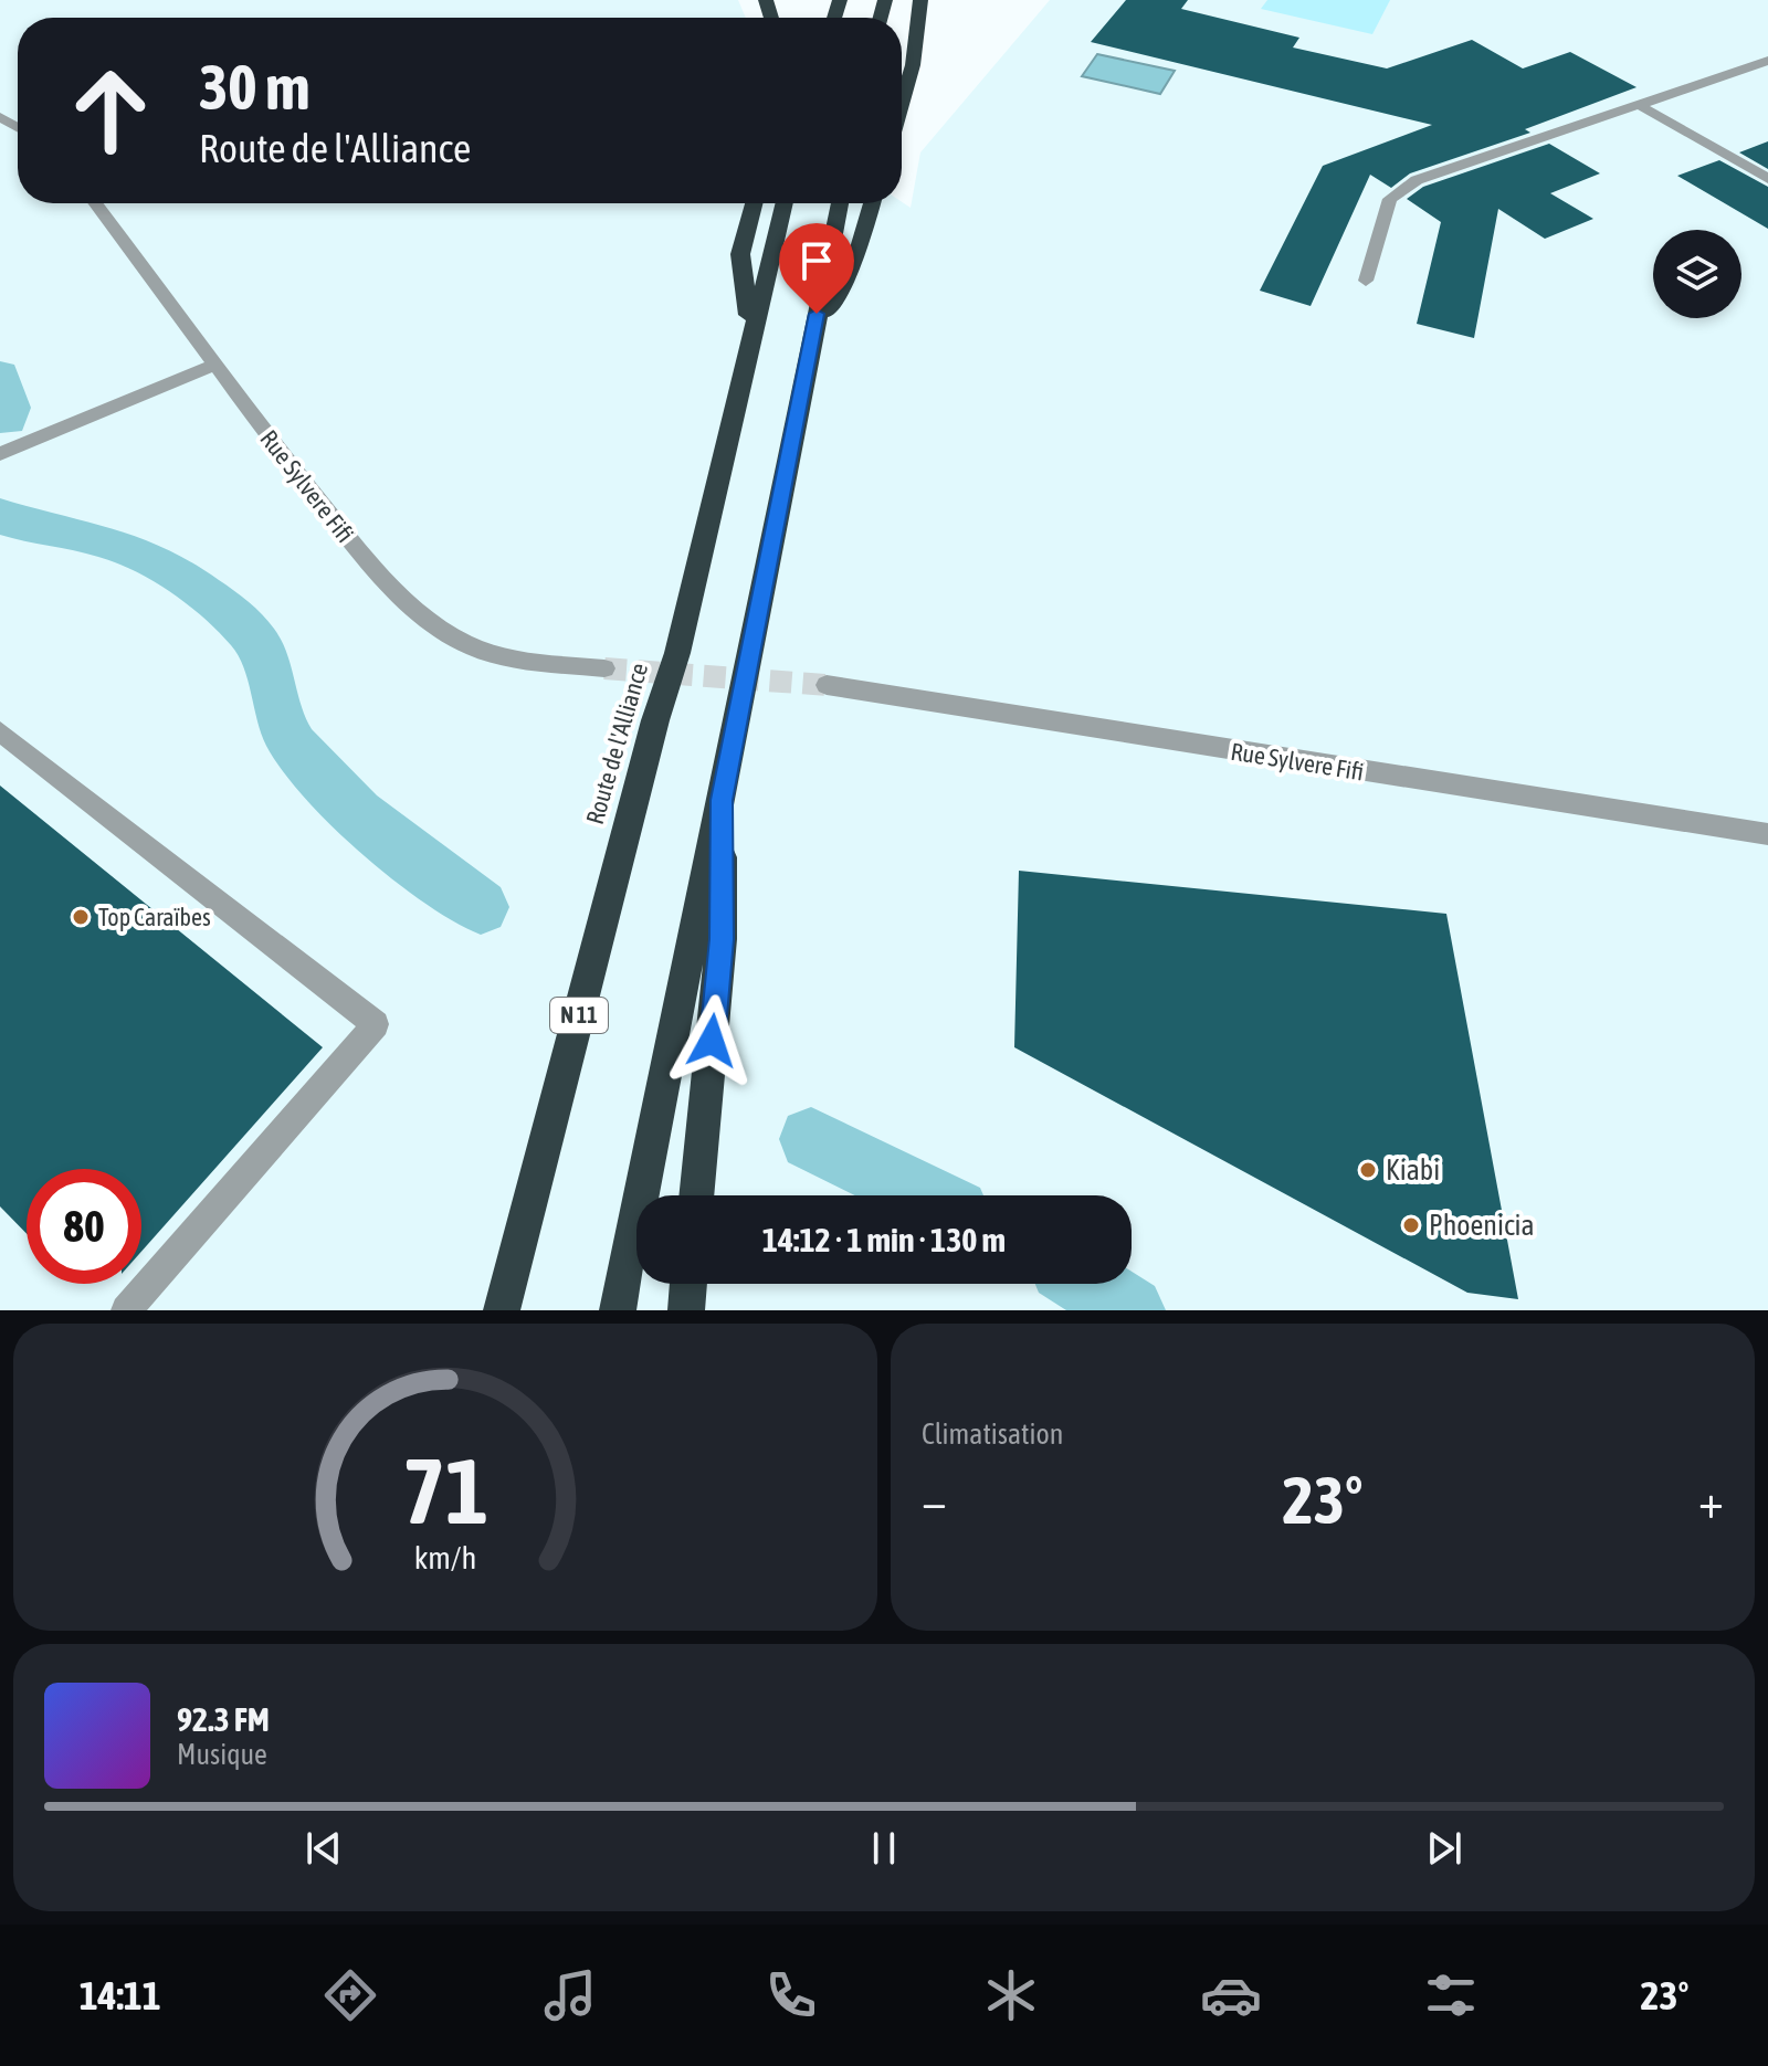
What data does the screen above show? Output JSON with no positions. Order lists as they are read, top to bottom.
{
  "streets": {
    "highway": ["Route de l'Alliance", "N 11"],
    "street": ["Rue Sylvere Fifi"]
  },
  "places": ["Top Caraïbes", "Kiabi", "Phoenicia"],
  "page": {
    "turn": ["30 m", "Route de l'Alliance"],
    "limit": "80",
    "trip": "14:12 · 1 min · 130 m",
    "tile": "Climatisation",
    "heat": ["−", "23°", "+"],
    "song": ["92.3 FM", "Musique"],
    "tabs": ["14:11", "23°"],
    "gauge": ["71", "km/h"]
  }
}
